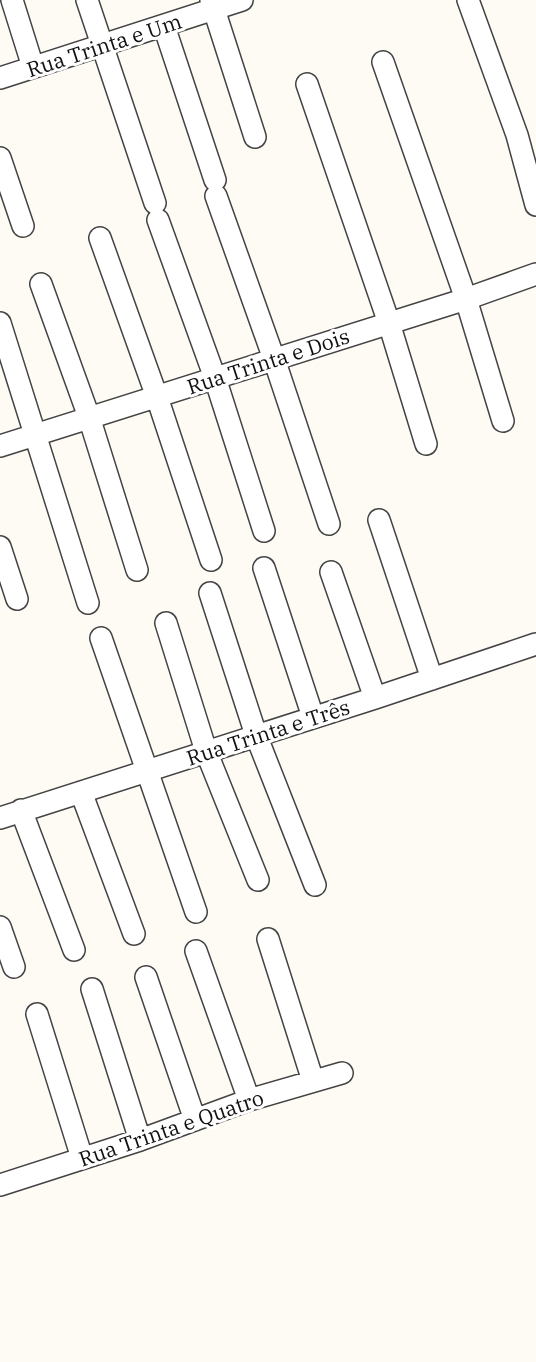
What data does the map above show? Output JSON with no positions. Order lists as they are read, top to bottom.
{
  "streets": {
    "street": [
      "Rua Trinta e Um",
      "Rua Trinta e Dois",
      "Rua Trinta e Três",
      "Rua Trinta e Quatro"
    ]
  }
}
